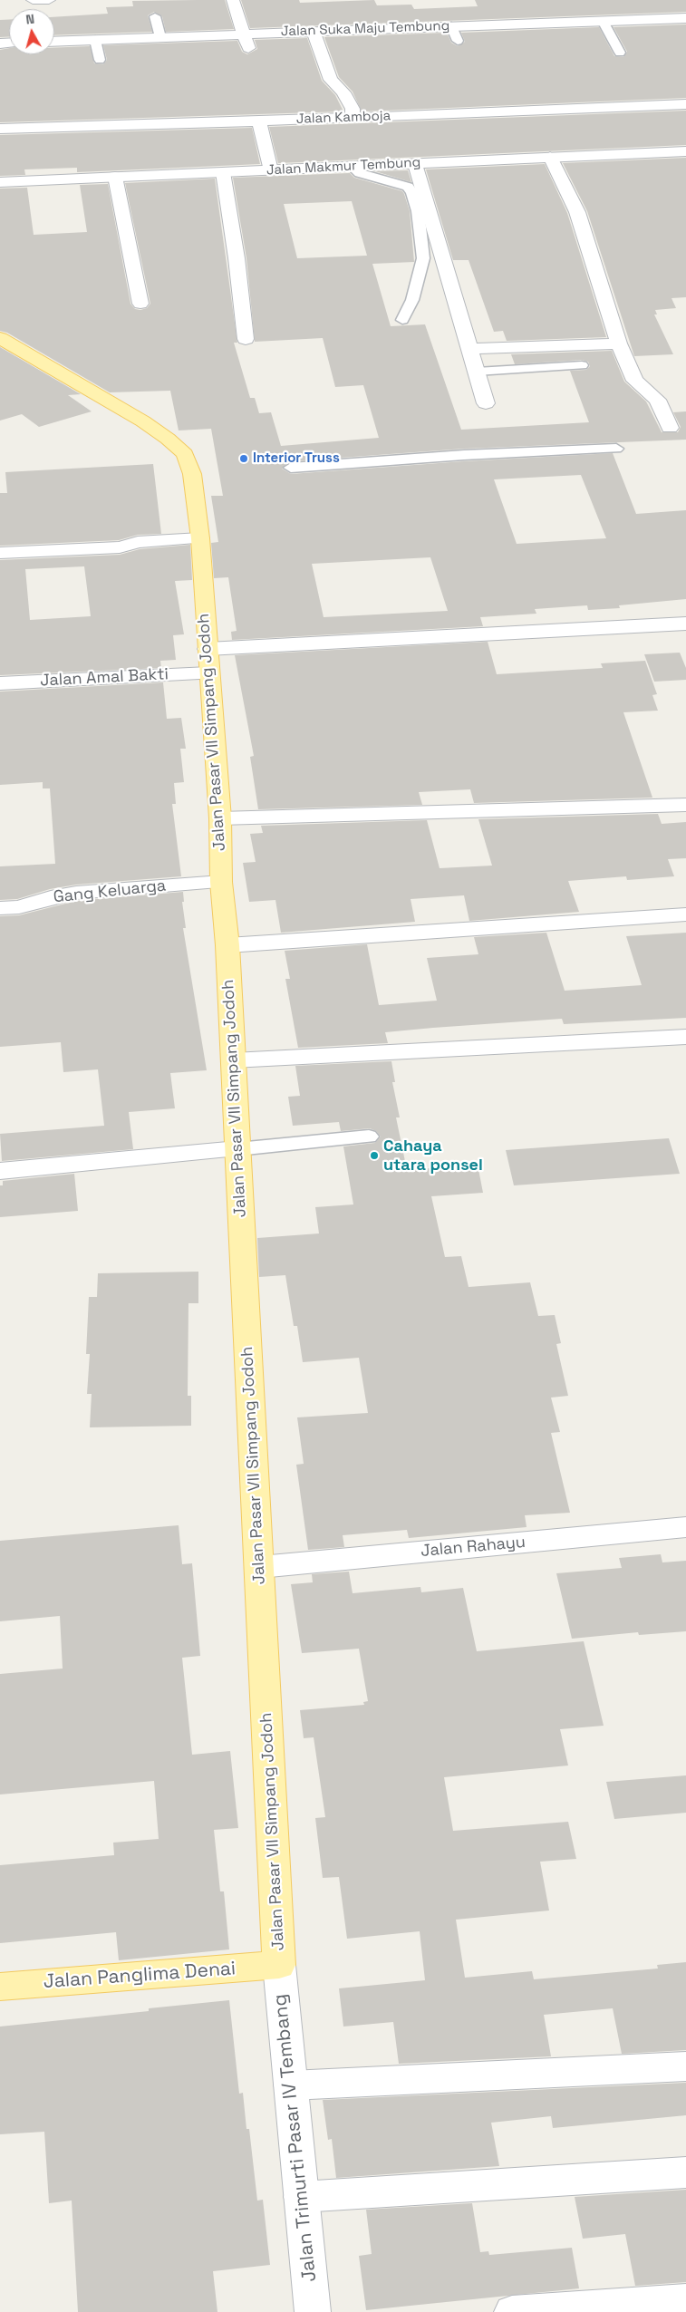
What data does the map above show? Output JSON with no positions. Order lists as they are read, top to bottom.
{
  "streets": {
    "main road": ["Jalan Pasar VII Simpang Jodoh", "Jalan Panglima Denai"],
    "street": [
      "Jalan Suka Maju Tembung",
      "Jalan Kamboja",
      "Jalan Makmur Tembung",
      "Jalan Amal Bakti",
      "Gang Keluarga",
      "Jalan Rahayu",
      "Jalan Trimurti Pasar IV Tembang"
    ]
  },
  "crossings": [
    ["Jalan Amal Bakti", "Jalan Pasar VII Simpang Jodoh"],
    ["Jalan Pasar VII Simpang Jodoh", "Gang Keluarga"],
    ["Jalan Pasar VII Simpang Jodoh", "Jalan Rahayu"],
    ["Jalan Pasar VII Simpang Jodoh", "Jalan Panglima Denai"],
    ["Jalan Pasar VII Simpang Jodoh", "Jalan Trimurti Pasar IV Tembang"],
    ["Jalan Panglima Denai", "Jalan Trimurti Pasar IV Tembang"]
  ],
  "places": ["Interior Truss", "Cahaya utara ponsel"],
  "north": "top"
}
